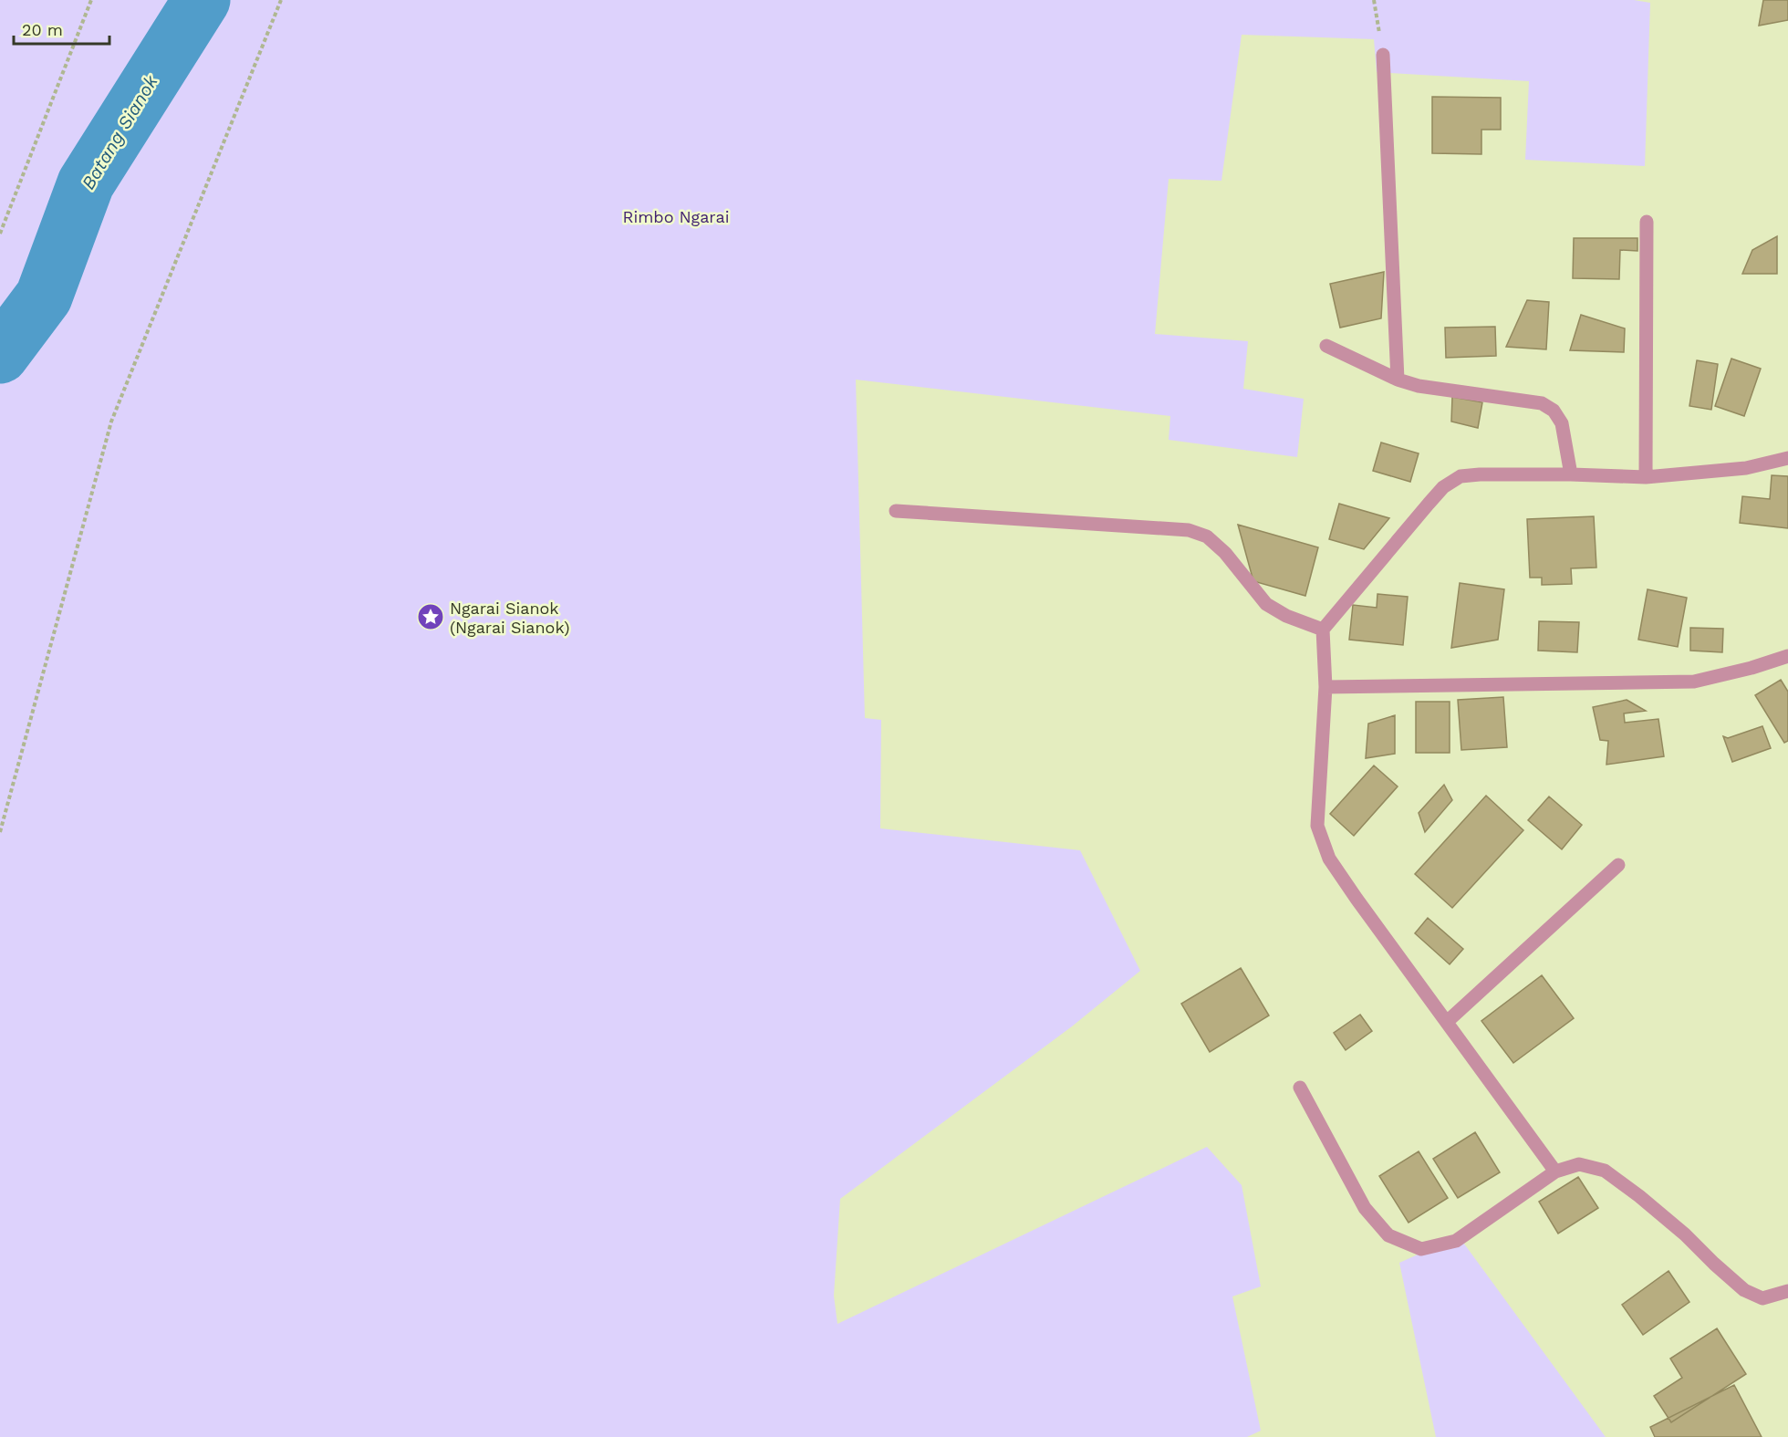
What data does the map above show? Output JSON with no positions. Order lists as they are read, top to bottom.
{
  "water": ["Batang Sianok"],
  "parks": ["Rimbo Ngarai"],
  "places": {
    "place": ["Ngarai Sianok (Ngarai Sianok)"]
  },
  "scale_bar": "20 m"
}
